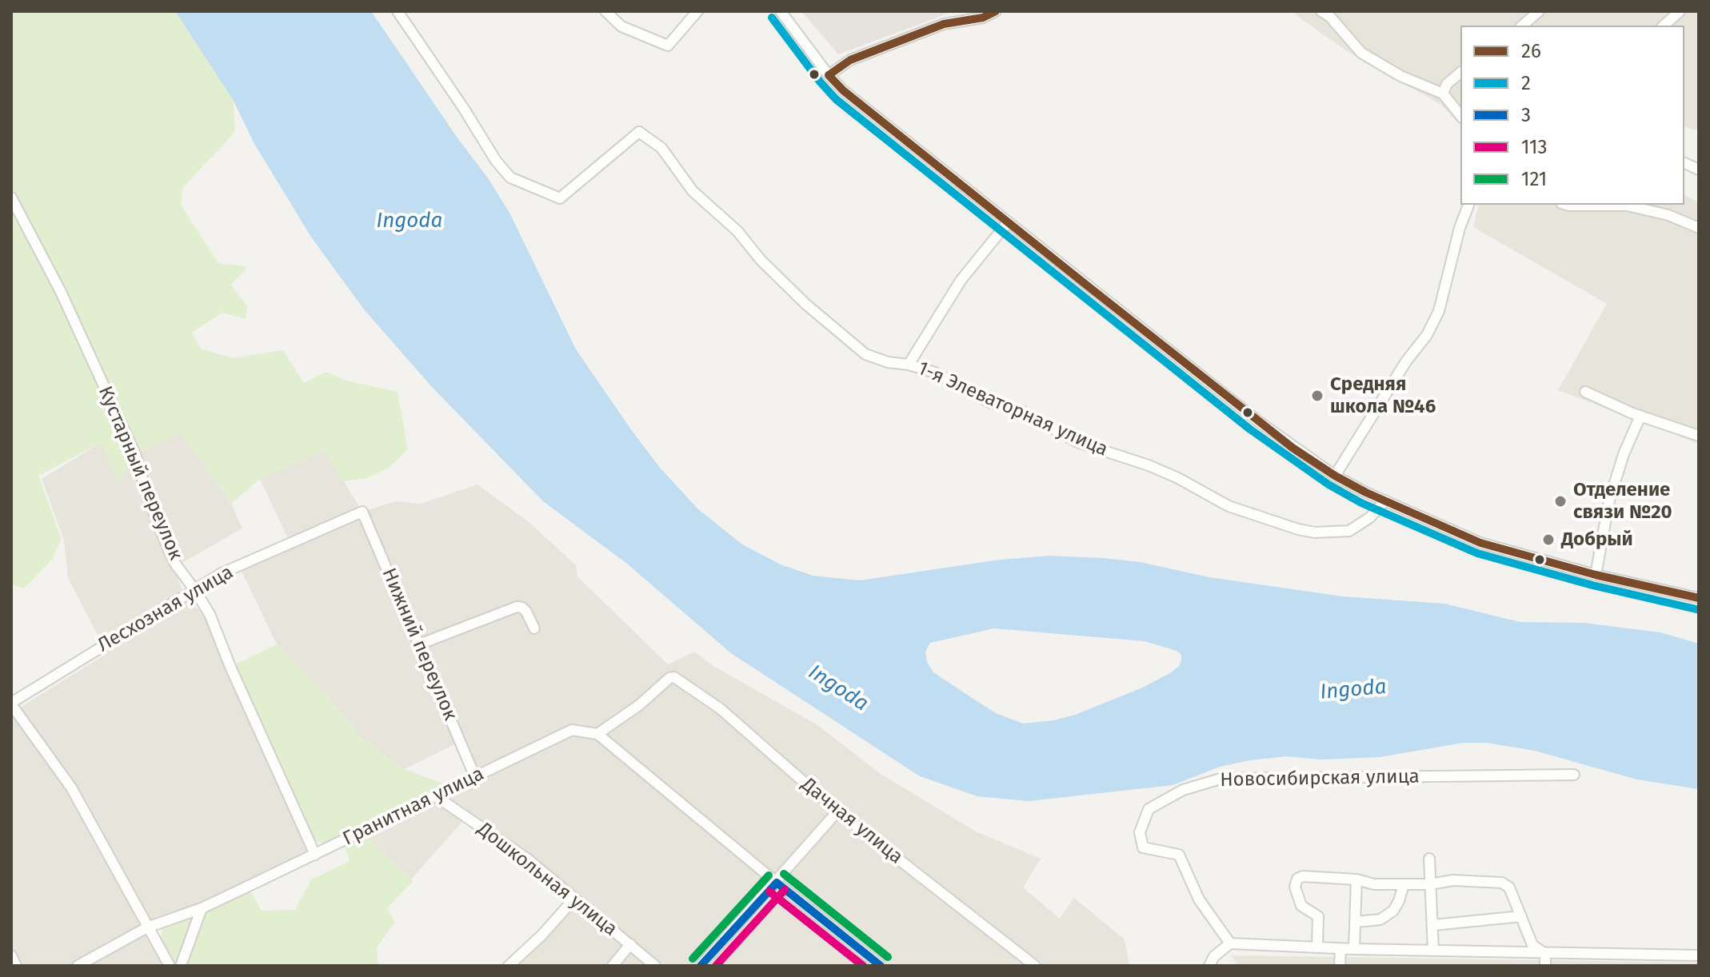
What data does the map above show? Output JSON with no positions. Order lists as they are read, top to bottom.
{
  "streets": {
    "street": [
      "1-я Элеваторная улица",
      "Кустарный переулок",
      "Лесхозная улица",
      "Нижний переулок",
      "Новосибирская улица",
      "Гранитная улица",
      "Дачная улица",
      "Дошкольная улица"
    ]
  },
  "crossings": [
    ["Кустарный переулок", "Лесхозная улица"],
    ["Кустарный переулок", "Гранитная улица"],
    ["Лесхозная улица", "Нижний переулок"],
    ["Нижний переулок", "Гранитная улица"],
    ["Гранитная улица", "Дачная улица"],
    ["Гранитная улица", "Дошкольная улица"]
  ],
  "water": ["Ingoda"],
  "places": ["Средняя школа №46", "Отделение связи №20", "Добрый"],
  "lines": [
    "transit line 26",
    "transit line 2",
    "transit line 121",
    "transit line 3",
    "transit line 113"
  ],
  "legend": [
    "26",
    "2",
    "3",
    "113",
    "121"
  ]
}
